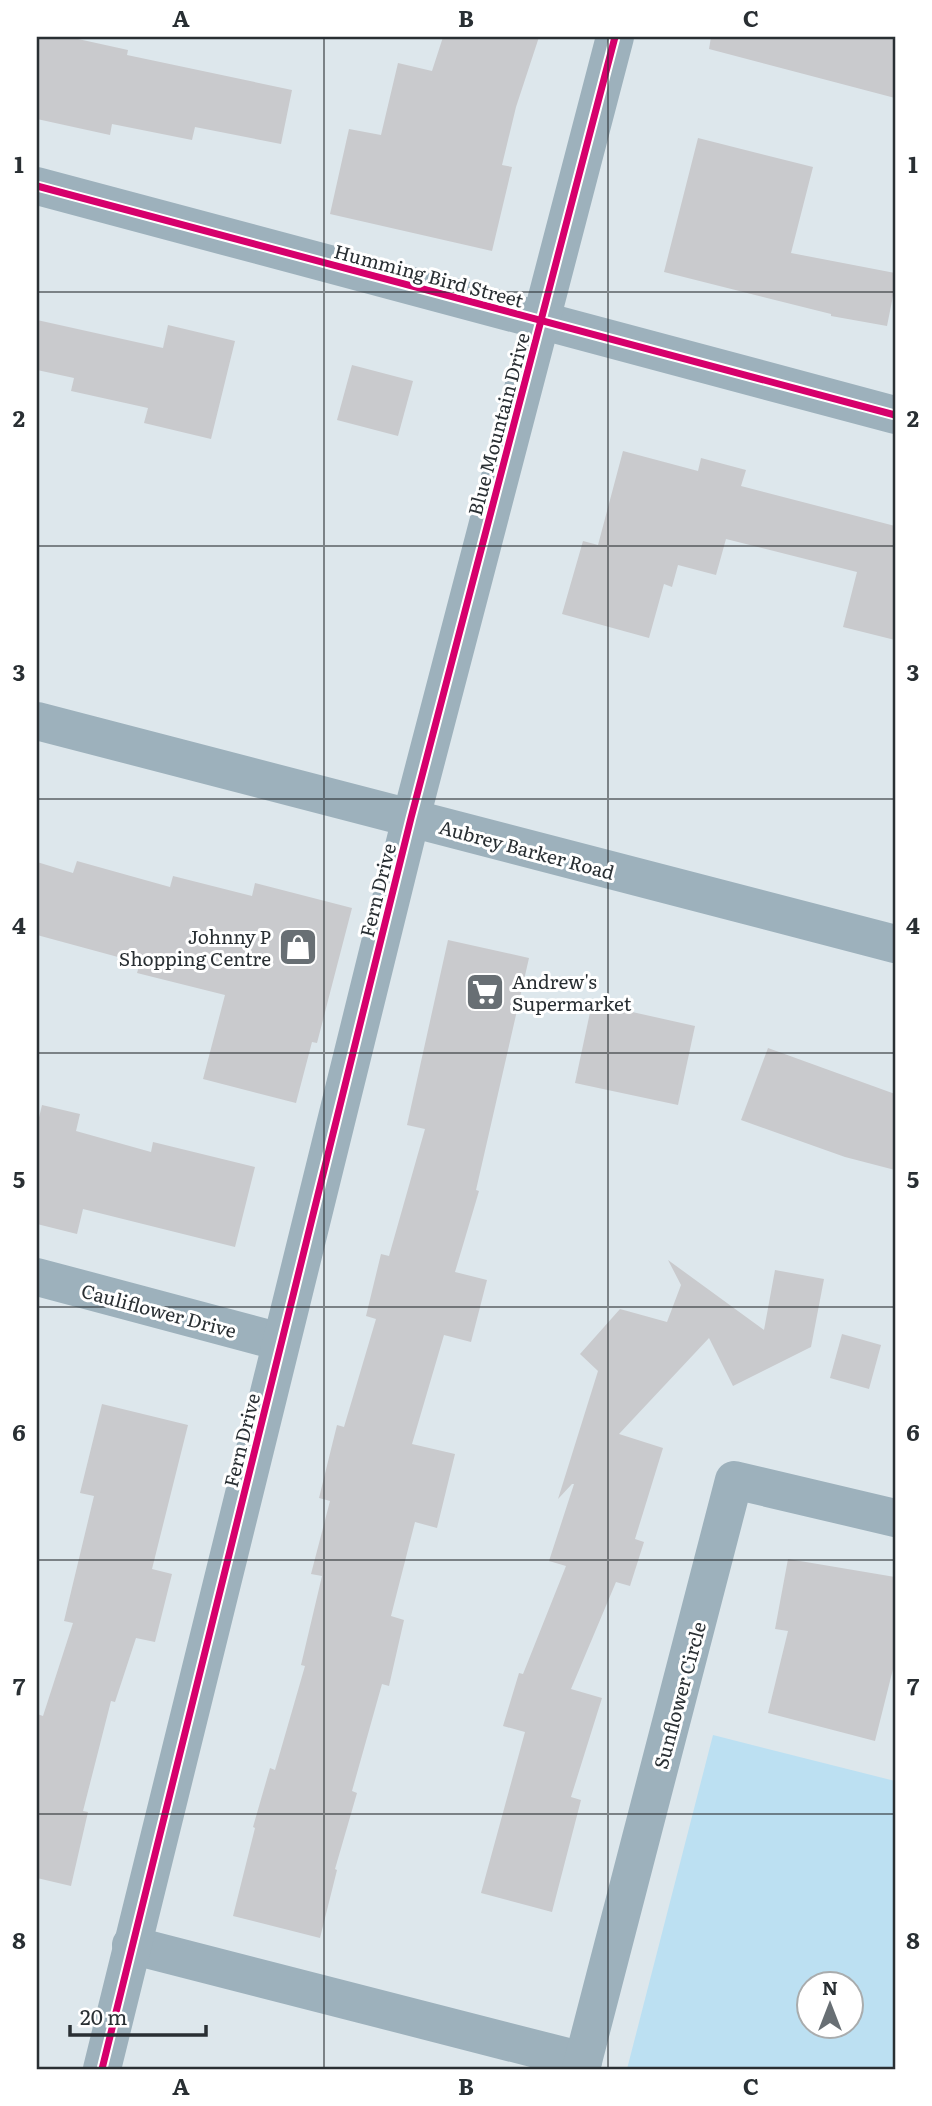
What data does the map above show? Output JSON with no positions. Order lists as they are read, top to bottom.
{
  "streets": {
    "street": [
      "Humming Bird Street",
      "Blue Mountain Drive",
      "Aubrey Barker Road",
      "Fern Drive",
      "Cauliflower Drive",
      "Sunflower Circle"
    ]
  },
  "crossings": [
    ["Humming Bird Street", "Blue Mountain Drive"],
    ["Blue Mountain Drive", "Aubrey Barker Road"],
    ["Blue Mountain Drive", "Fern Drive"],
    ["Aubrey Barker Road", "Fern Drive"],
    ["Fern Drive", "Cauliflower Drive"]
  ],
  "places": {
    "shop": ["Johnny P Shopping Centre"],
    "supermarket": ["Andrew's Supermarket"]
  },
  "scale_bar": "20 m",
  "north": "top",
  "grid": {
    "columns": ["A", "B", "C"],
    "rows": [
      "1",
      "2",
      "3",
      "4",
      "5",
      "6",
      "7",
      "8"
    ]
  }
}
